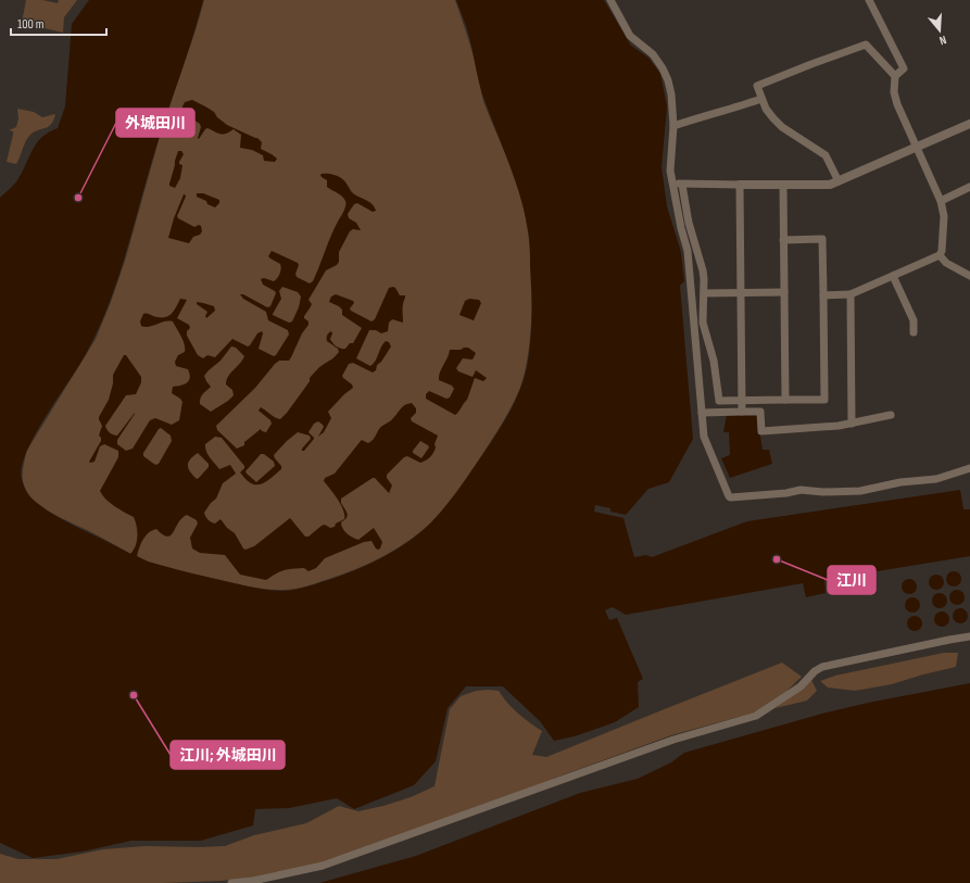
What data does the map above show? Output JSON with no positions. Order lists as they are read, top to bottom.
{
  "places": ["外城田川", "江川", "江川; 外城田川"],
  "scale_bar": "100 m",
  "north": "bottom"
}
